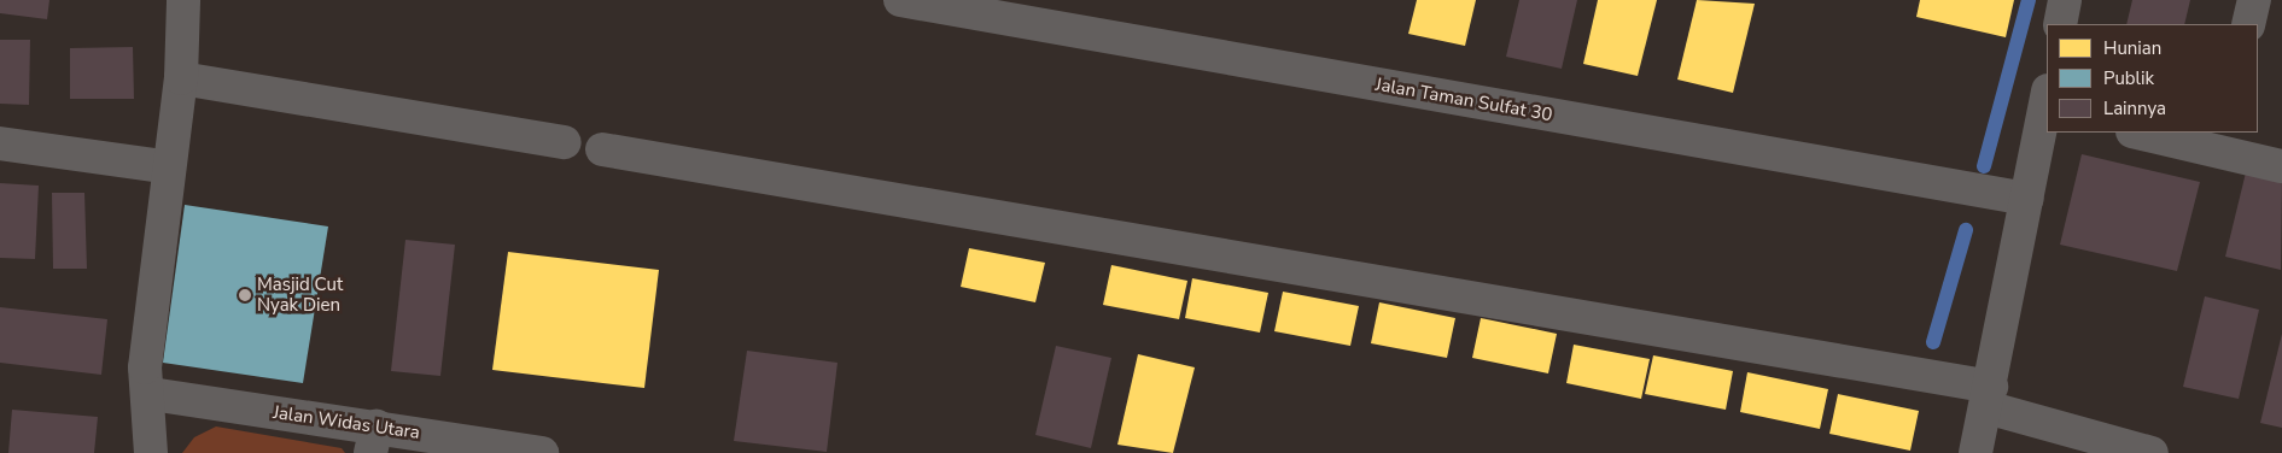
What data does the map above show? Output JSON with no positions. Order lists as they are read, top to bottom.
{
  "streets": {
    "street": ["Jalan Taman Sulfat 30", "Jalan Widas Utara"]
  },
  "places": ["Masjid Cut Nyak Dien"],
  "legend": ["Hunian", "Publik", "Lainnya"]
}
